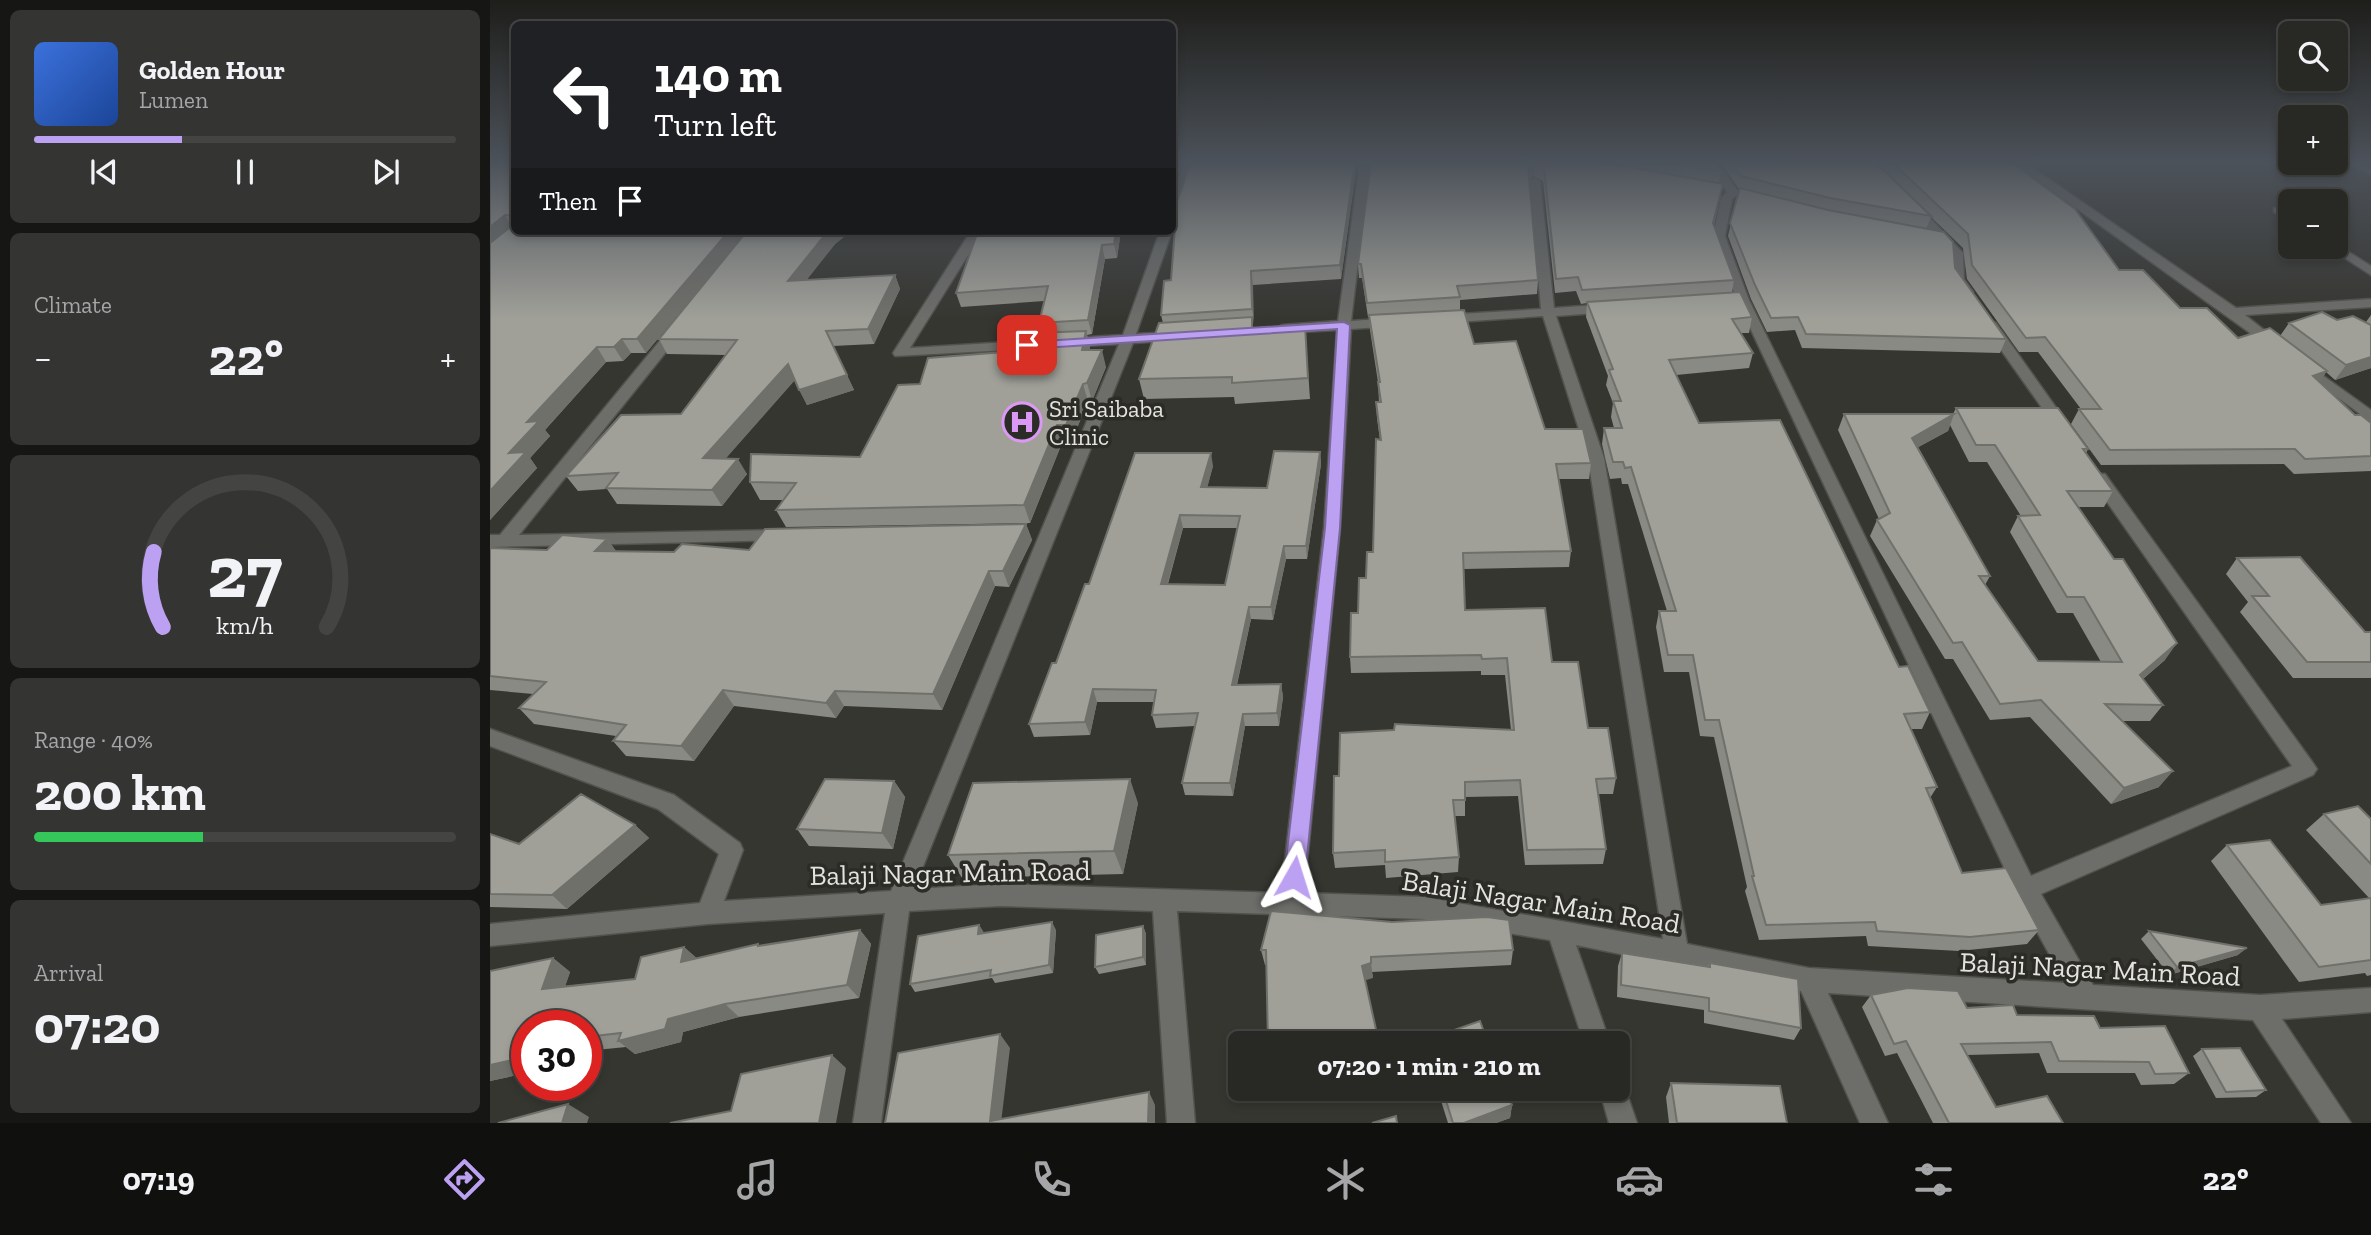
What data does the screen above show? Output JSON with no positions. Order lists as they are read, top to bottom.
{
  "streets": {
    "street": ["Balaji Nagar Main Road"]
  },
  "places": {
    "hospital": ["Sri Saibaba Clinic"]
  },
  "page": {
    "map_buttons": ["+", "−"],
    "turn": ["140 m", "Turn left"],
    "song": ["Golden Hour", "Lumen"],
    "then": "Then",
    "tile": [
      "Climate",
      ["Range · 40%", "200 km"],
      ["Arrival", "07:20"]
    ],
    "heat": ["−", "22°", "+"],
    "limit": "30",
    "trip": "07:20 · 1 min · 210 m",
    "tabs": ["07:19", "22°"],
    "gauge": ["27", "km/h"]
  }
}
